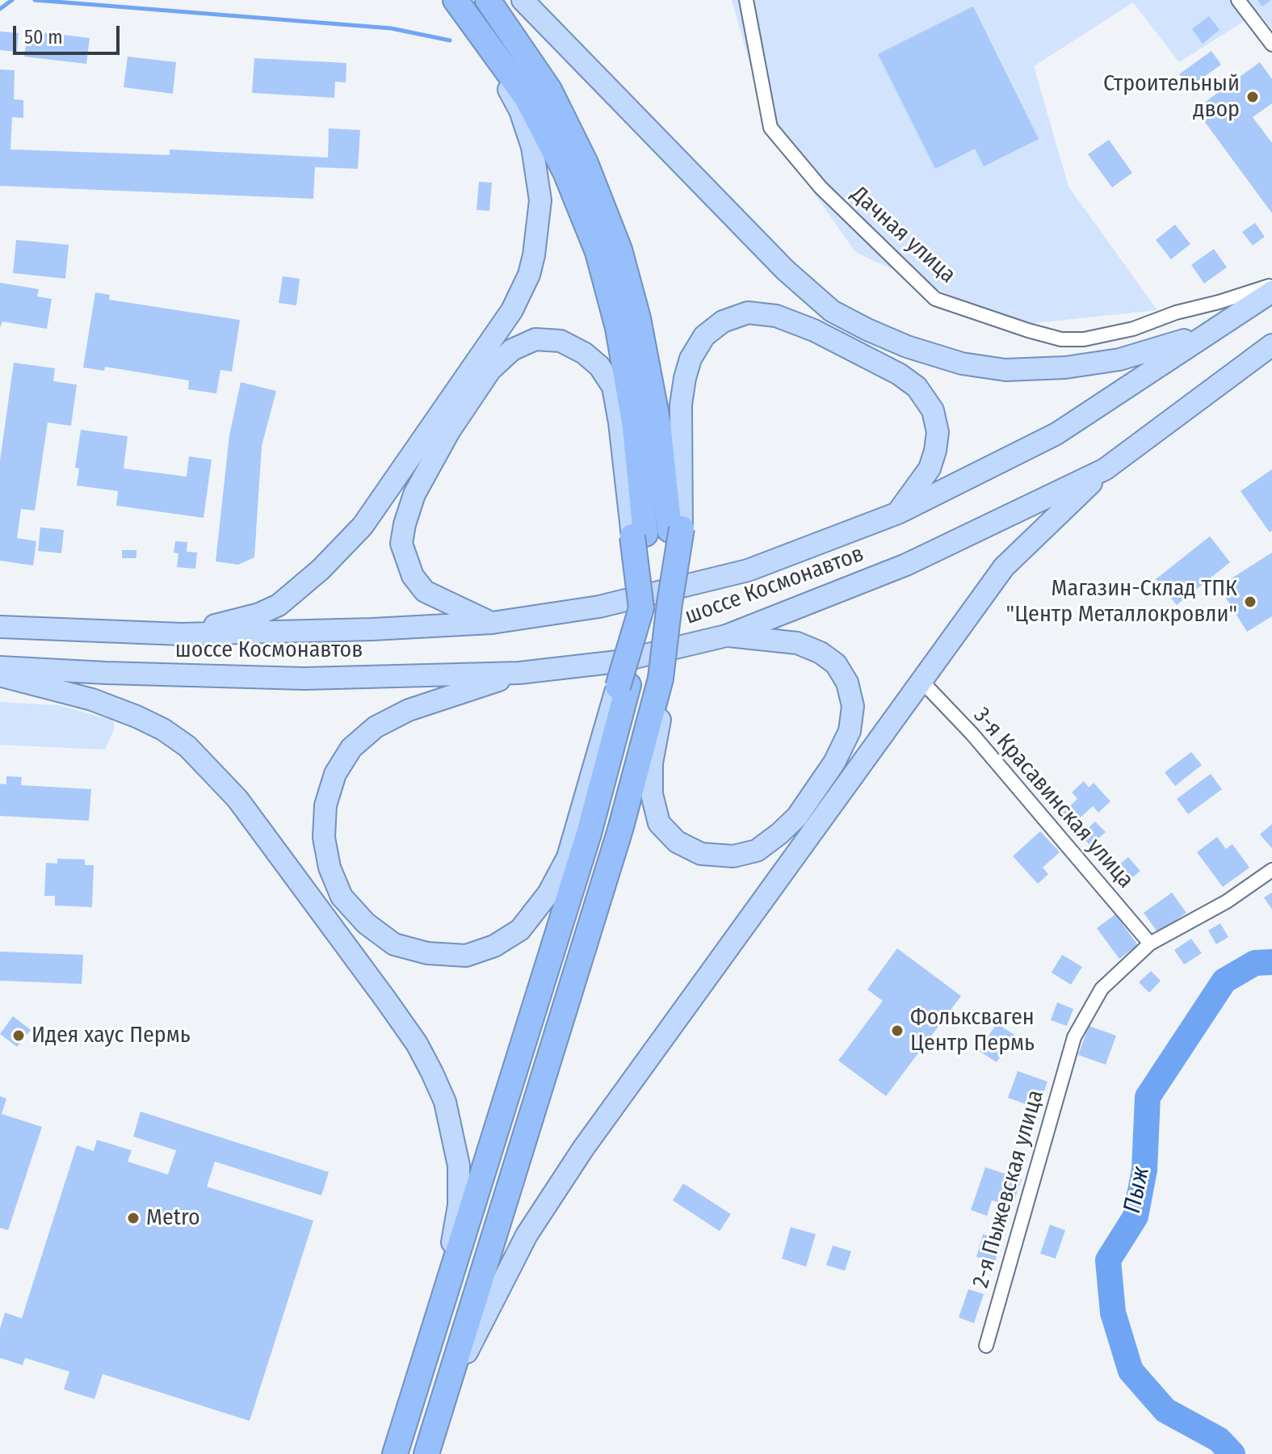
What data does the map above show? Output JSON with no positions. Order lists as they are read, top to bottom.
{
  "streets": {
    "main road": ["шоссе Космонавтов"],
    "street": ["Дачная улица", "3-я Красавинская улица", "2-я Пыжевская улица"]
  },
  "crossings": [
    ["3-я Красавинская улица", "2-я Пыжевская улица"]
  ],
  "water": ["Пыж"],
  "places": [
    "Строительный двор",
    "Магазин-Склад ТПК \"Центр Металлокровли\"",
    "Фольксваген Центр Пермь",
    "Идея хаус Пермь",
    "Metro"
  ],
  "scale_bar": "50 m"
}
